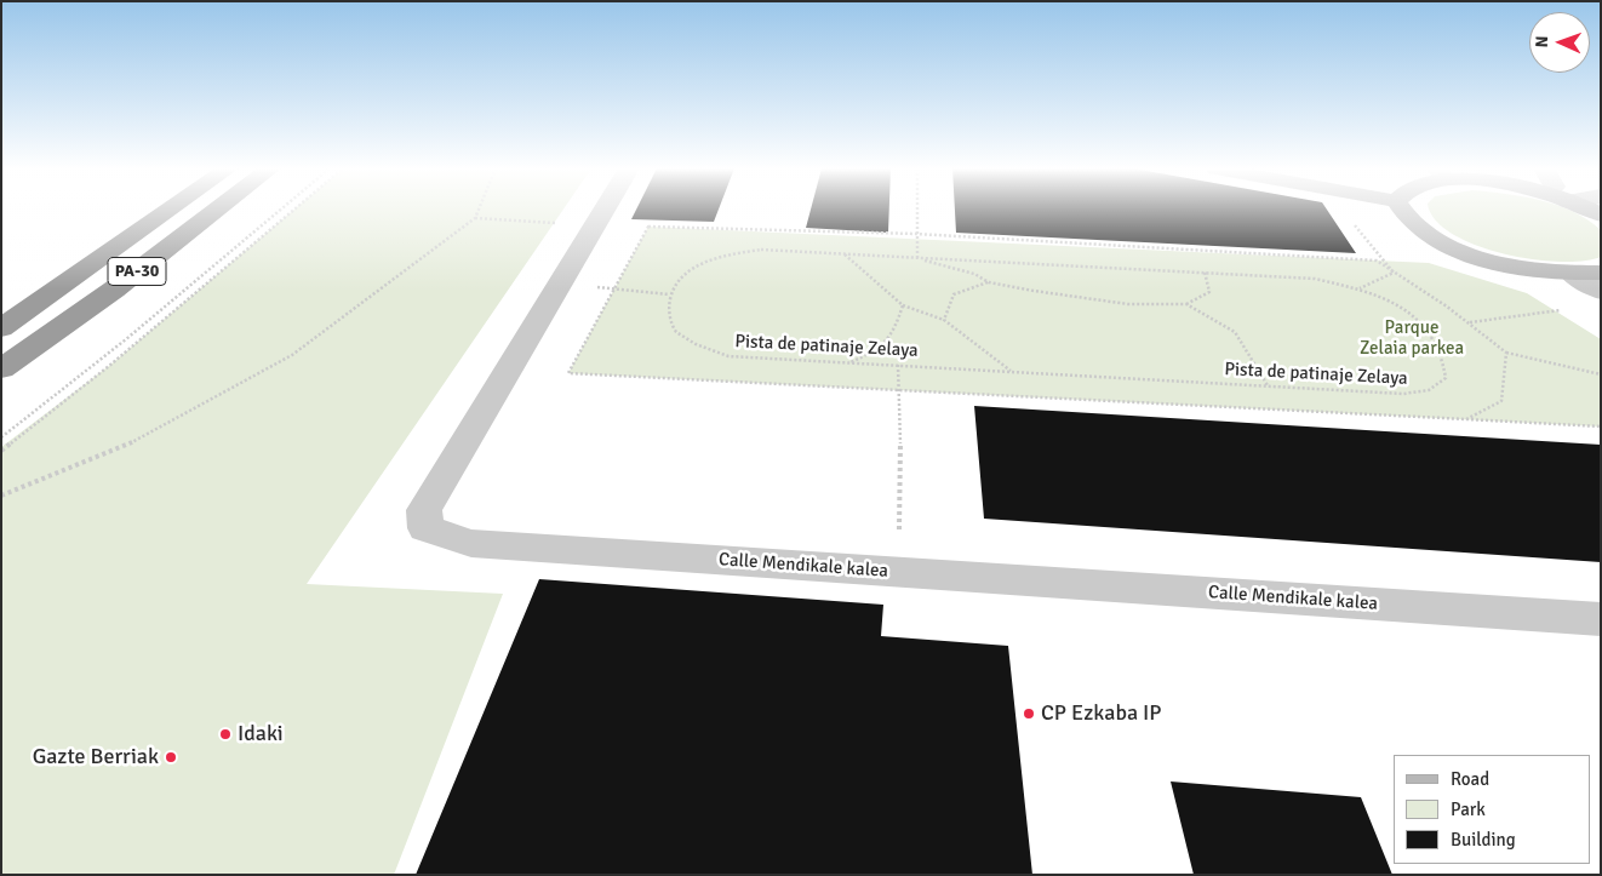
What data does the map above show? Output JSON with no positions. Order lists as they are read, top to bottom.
{
  "streets": {
    "highway": ["PA-30"],
    "street": ["Calle Mendikale kalea"],
    "path": ["Pista de patinaje Zelaya"]
  },
  "parks": ["Parque Zelaia parkea"],
  "places": ["CP Ezkaba IP", "Idaki", "Gazte Berriak"],
  "legend": ["Road", "Park", "Building"],
  "north": "left"
}
